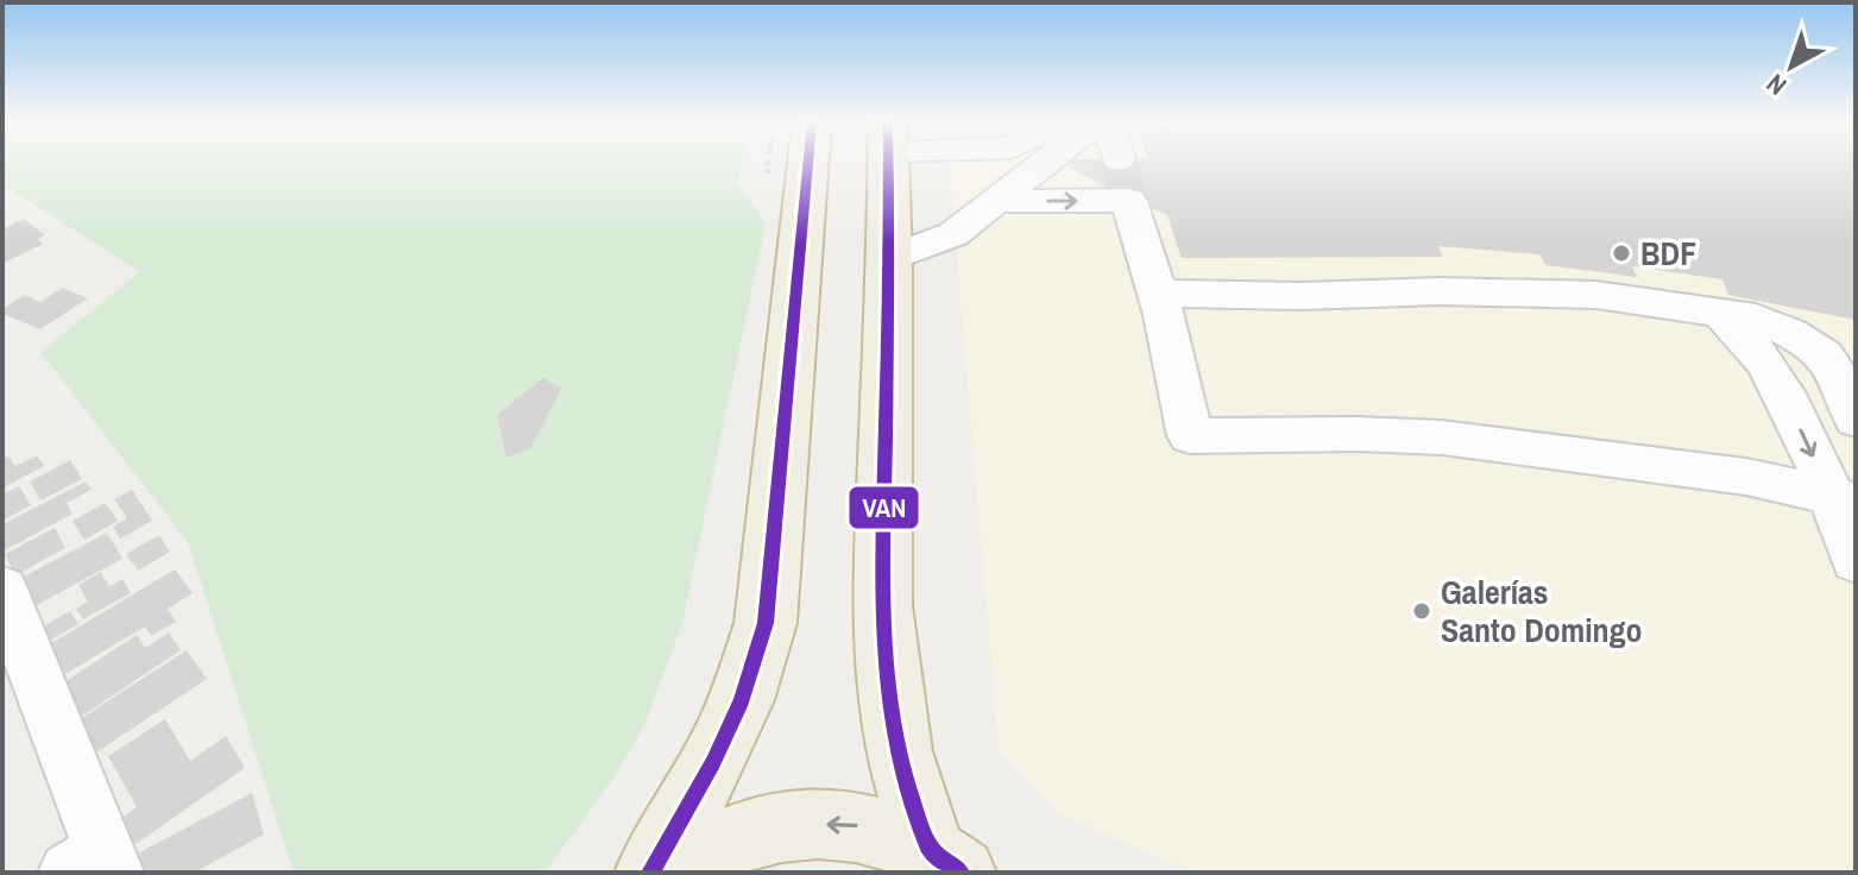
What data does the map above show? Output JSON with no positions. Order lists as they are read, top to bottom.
{
  "places": ["BDF", "Galerías Santo Domingo"],
  "lines": ["transit line VAN"],
  "north": "bottom left"
}
